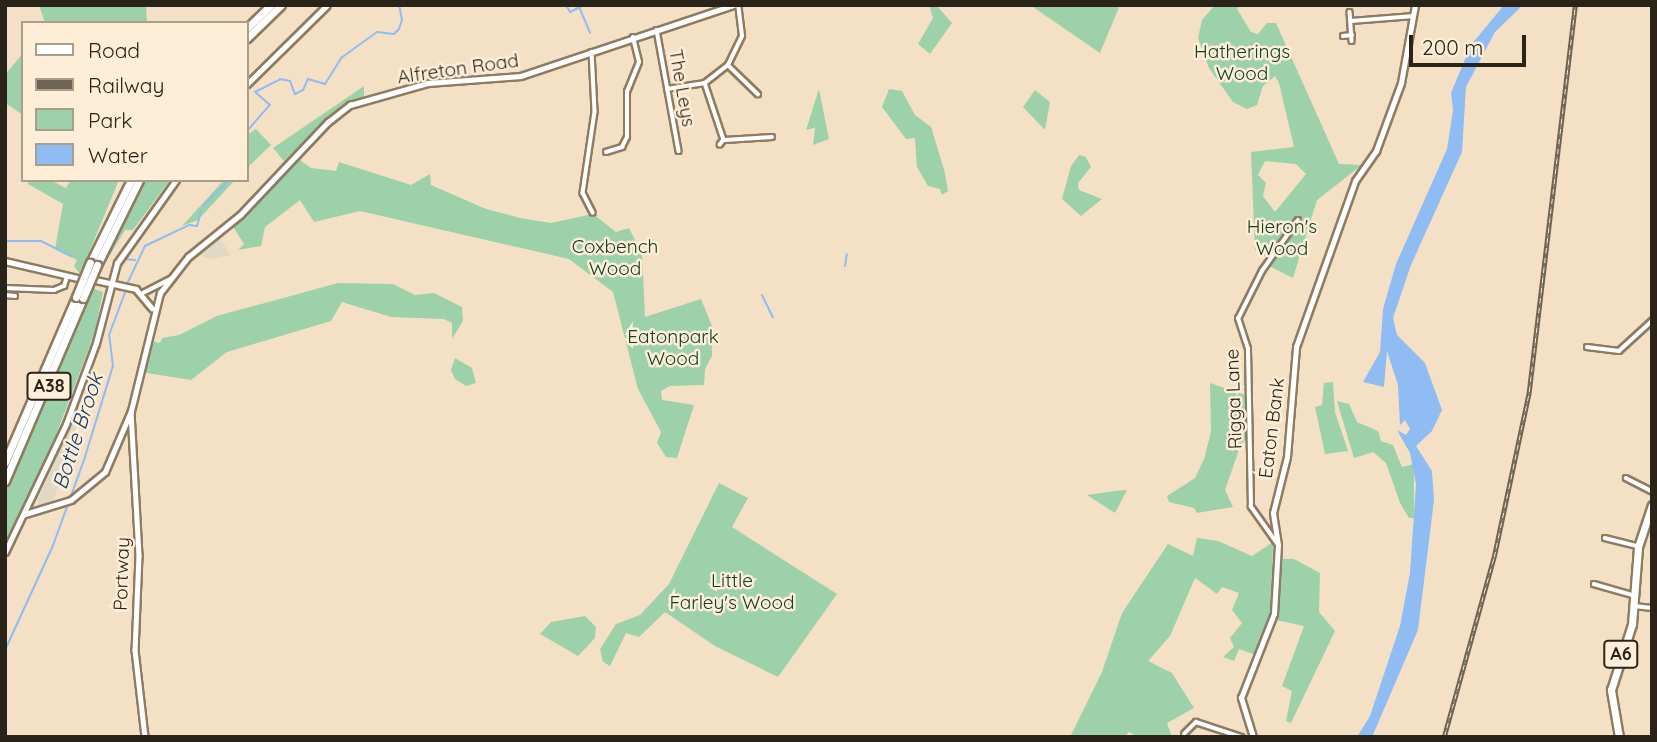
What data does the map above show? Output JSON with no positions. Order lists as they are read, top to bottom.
{
  "streets": {
    "highway": ["A38", "A6"],
    "street": [
      "Alfreton Road",
      "The Leys",
      "Rigga Lane",
      "Eaton Bank",
      "Portway"
    ]
  },
  "crossings": [
    ["Alfreton Road", "The Leys"],
    ["Alfreton Road", "Portway"],
    ["Rigga Lane", "Eaton Bank"]
  ],
  "water": ["Bottle Brook"],
  "parks": [
    "Hatherings Wood",
    "Hieron's Wood",
    "Coxbench Wood",
    "Eatonpark Wood",
    "Little Farley's Wood"
  ],
  "legend": [
    "Road",
    "Railway",
    "Park",
    "Water"
  ],
  "scale_bar": "200 m"
}
